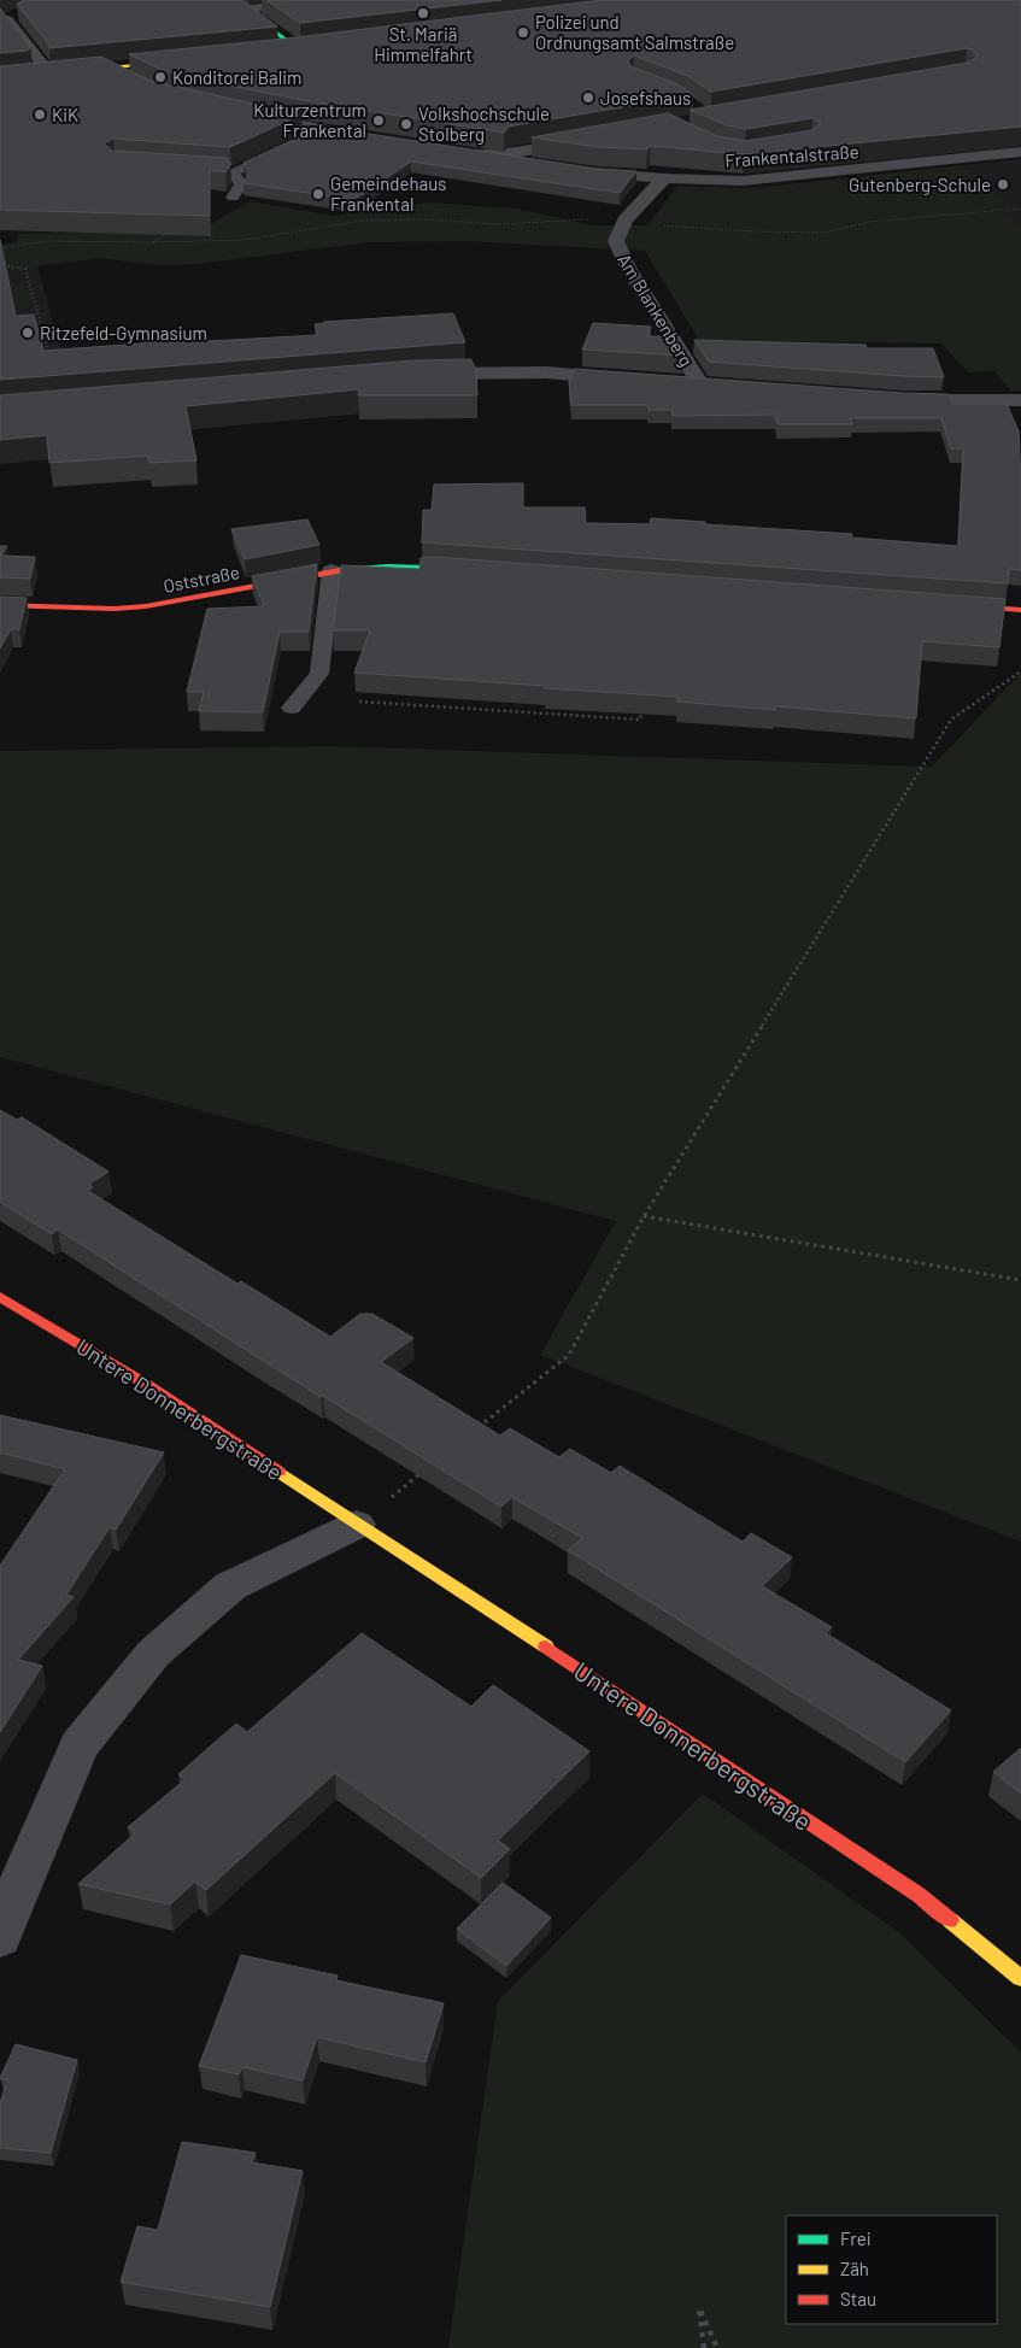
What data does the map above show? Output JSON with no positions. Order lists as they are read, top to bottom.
{
  "streets": {
    "street": [
      "Frankentalstraße",
      "Am Blankenberg",
      "Oststraße",
      "Untere Donnerbergstraße"
    ]
  },
  "crossings": [
    ["Frankentalstraße", "Am Blankenberg"]
  ],
  "places": [
    "St. Mariä Himmelfahrt",
    "Polizei und Ordnungsamt Salmstraße",
    "Konditorei Balim",
    "Josefshaus",
    "KiK",
    "Kulturzentrum Frankental",
    "Volkshochschule Stolberg",
    "Gutenberg-Schule",
    "Gemeindehaus Frankental",
    "Ritzefeld-Gymnasium"
  ],
  "legend": ["Frei", "Zäh", "Stau"]
}
